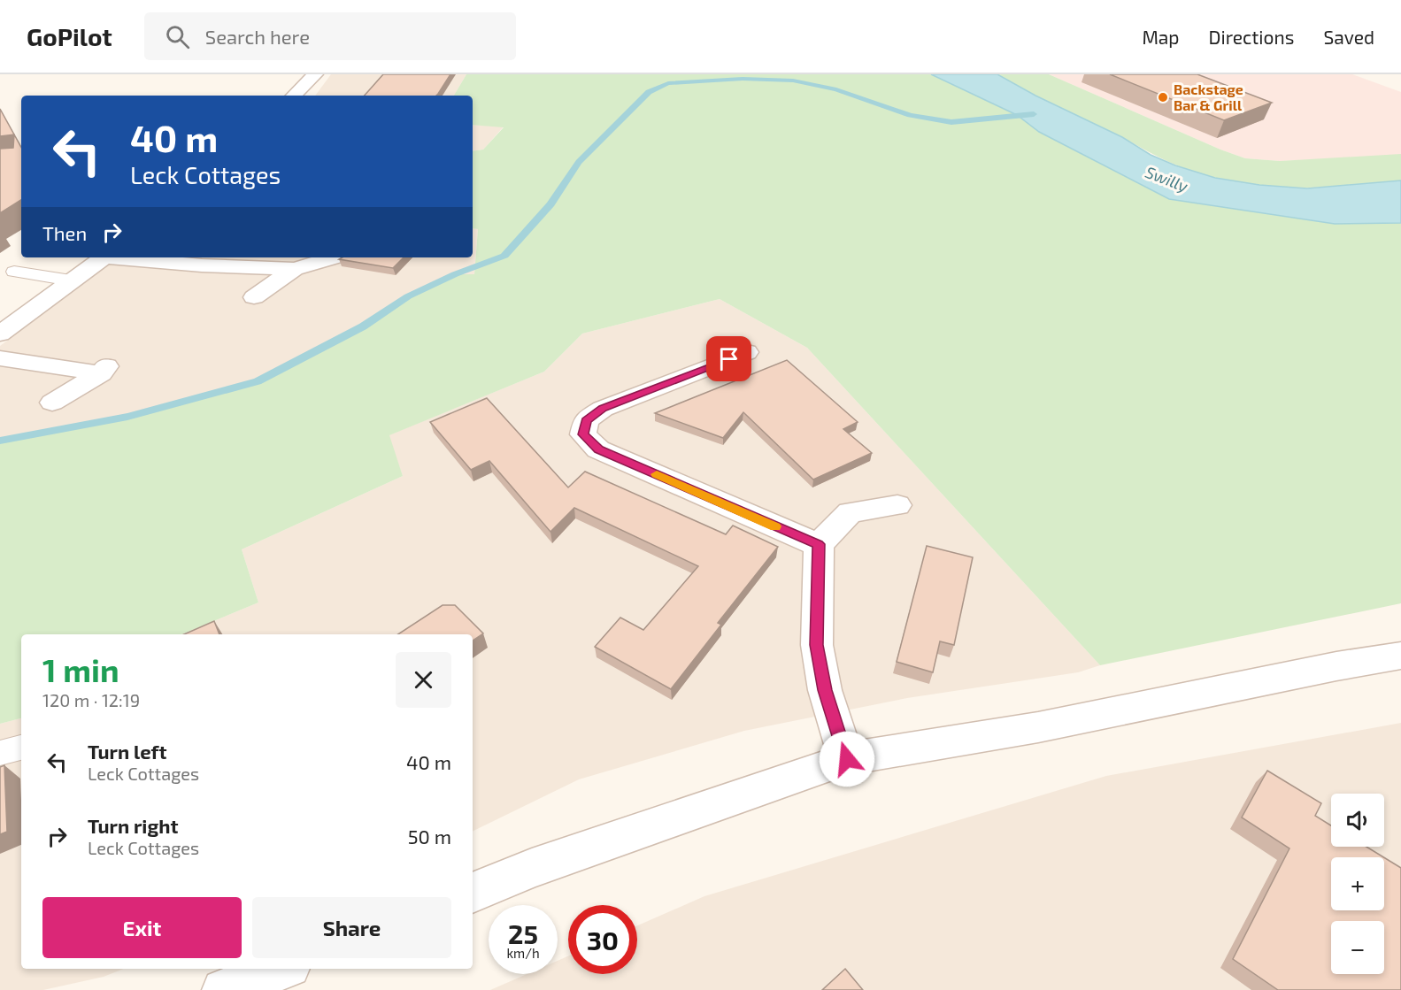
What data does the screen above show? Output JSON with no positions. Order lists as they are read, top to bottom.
{
  "water": ["Swilly"],
  "places": ["Backstage Bar & Grill"],
  "page": {
    "header": "GoPilot",
    "search": "Search here",
    "nav": ["Map", "Directions", "Saved"],
    "turn": ["40 m", "Leck Cottages"],
    "then": "Then",
    "heading": ["1 min", "120 m · 12:19"],
    "list": [
      {
        "name": "Turn left",
        "note": "Leck Cottages",
        "value": "40 m"
      },
      {
        "name": "Turn right",
        "note": "Leck Cottages",
        "value": "50 m"
      }
    ],
    "map_buttons": ["+", "−"],
    "buttons": ["Exit", "Share"],
    "speed": "25 km/h",
    "limit": "30"
  }
}
